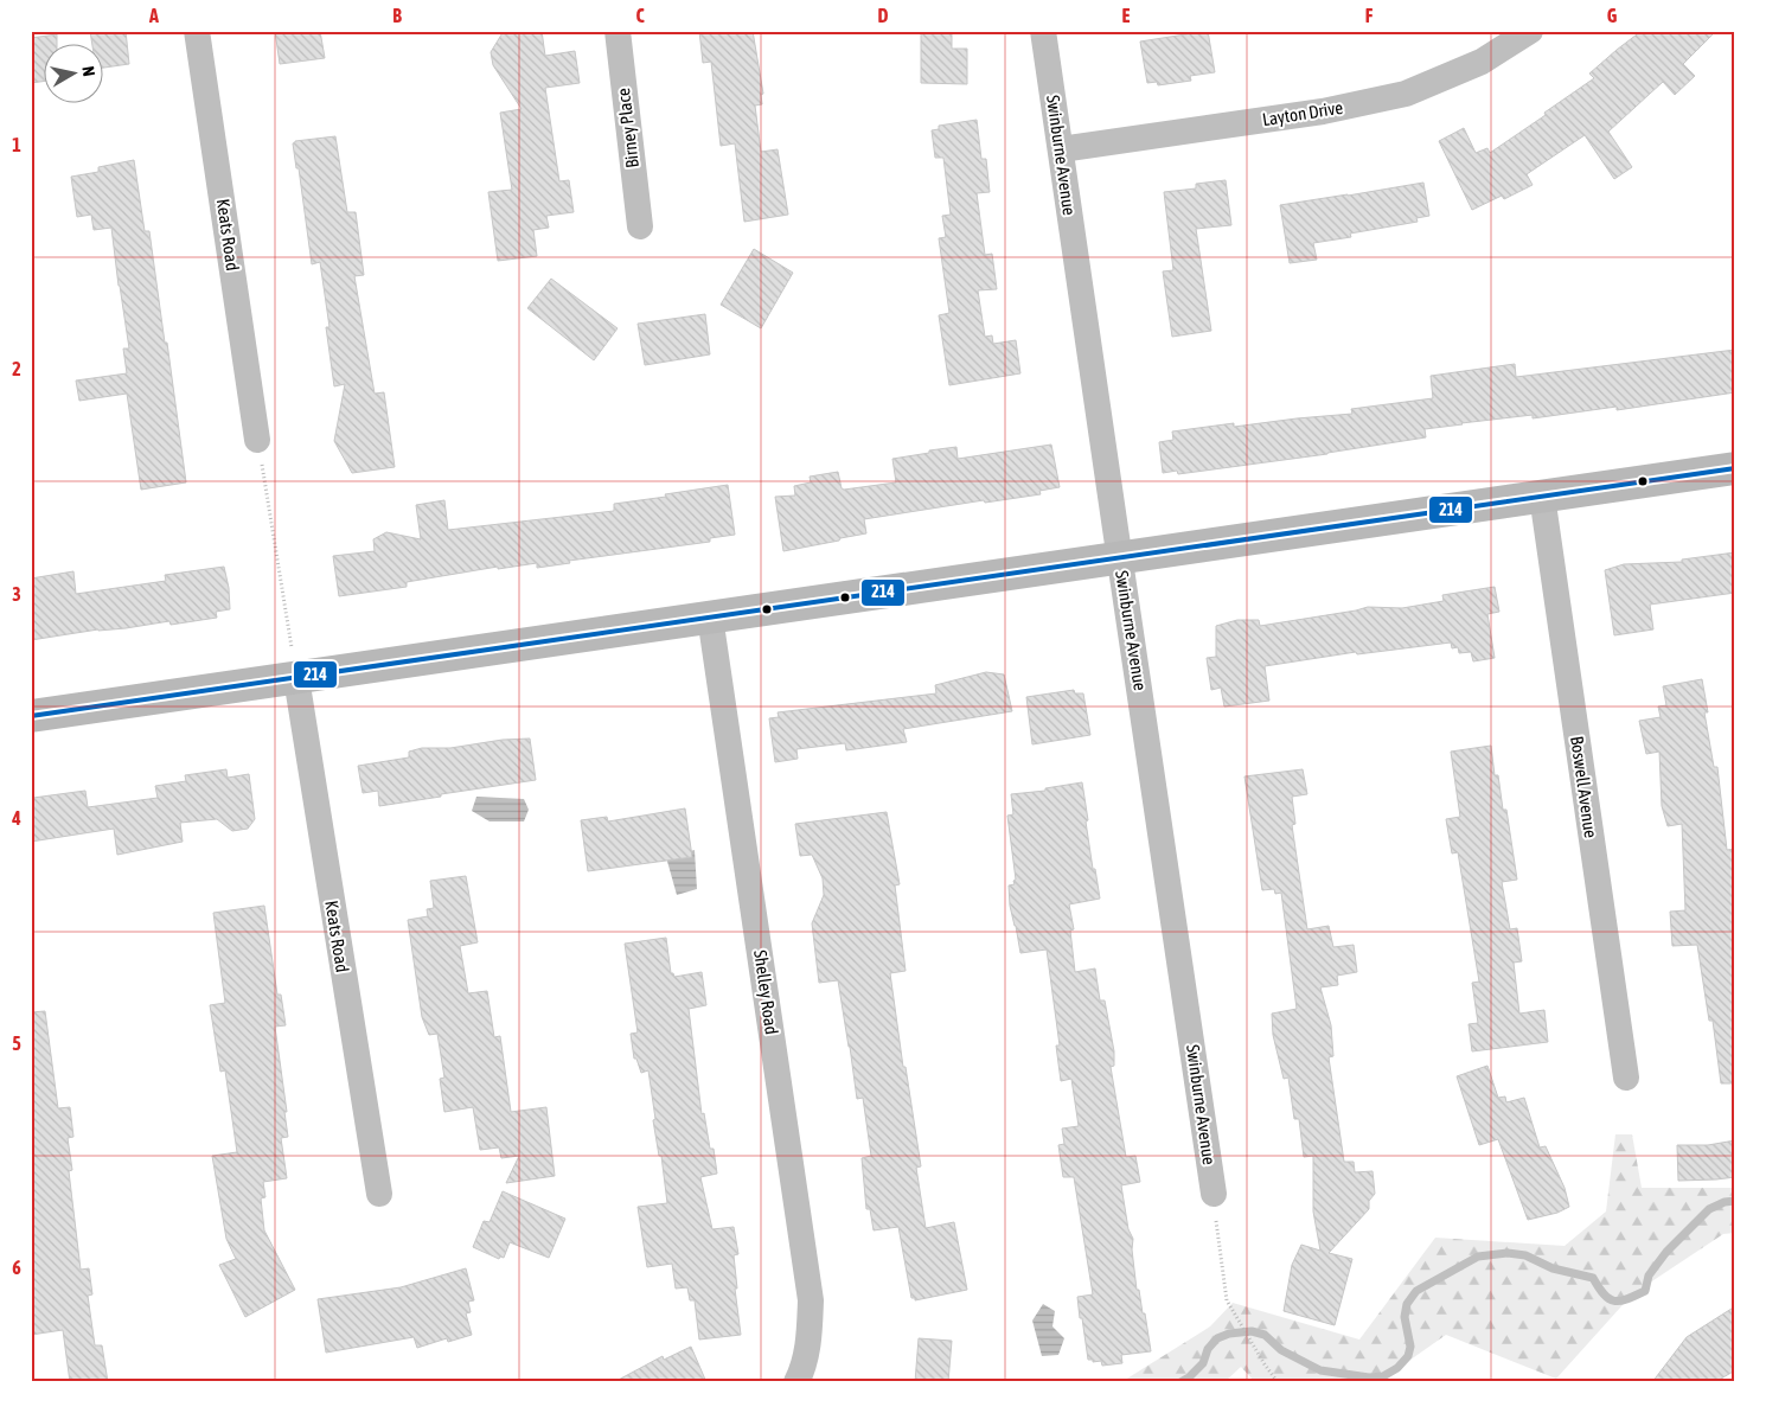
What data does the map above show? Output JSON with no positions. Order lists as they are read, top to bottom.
{
  "streets": {
    "street": [
      "Layton Drive",
      "Birney Place",
      "Swinburne Avenue",
      "Keats Road",
      "Boswell Avenue",
      "Shelley Road"
    ]
  },
  "crossings": [
    ["Layton Drive", "Swinburne Avenue"]
  ],
  "lines": ["transit line 214"],
  "north": "right",
  "grid": {
    "columns": [
      "A",
      "B",
      "C",
      "D",
      "E",
      "F",
      "G"
    ],
    "rows": [
      "1",
      "2",
      "3",
      "4",
      "5",
      "6"
    ]
  }
}
